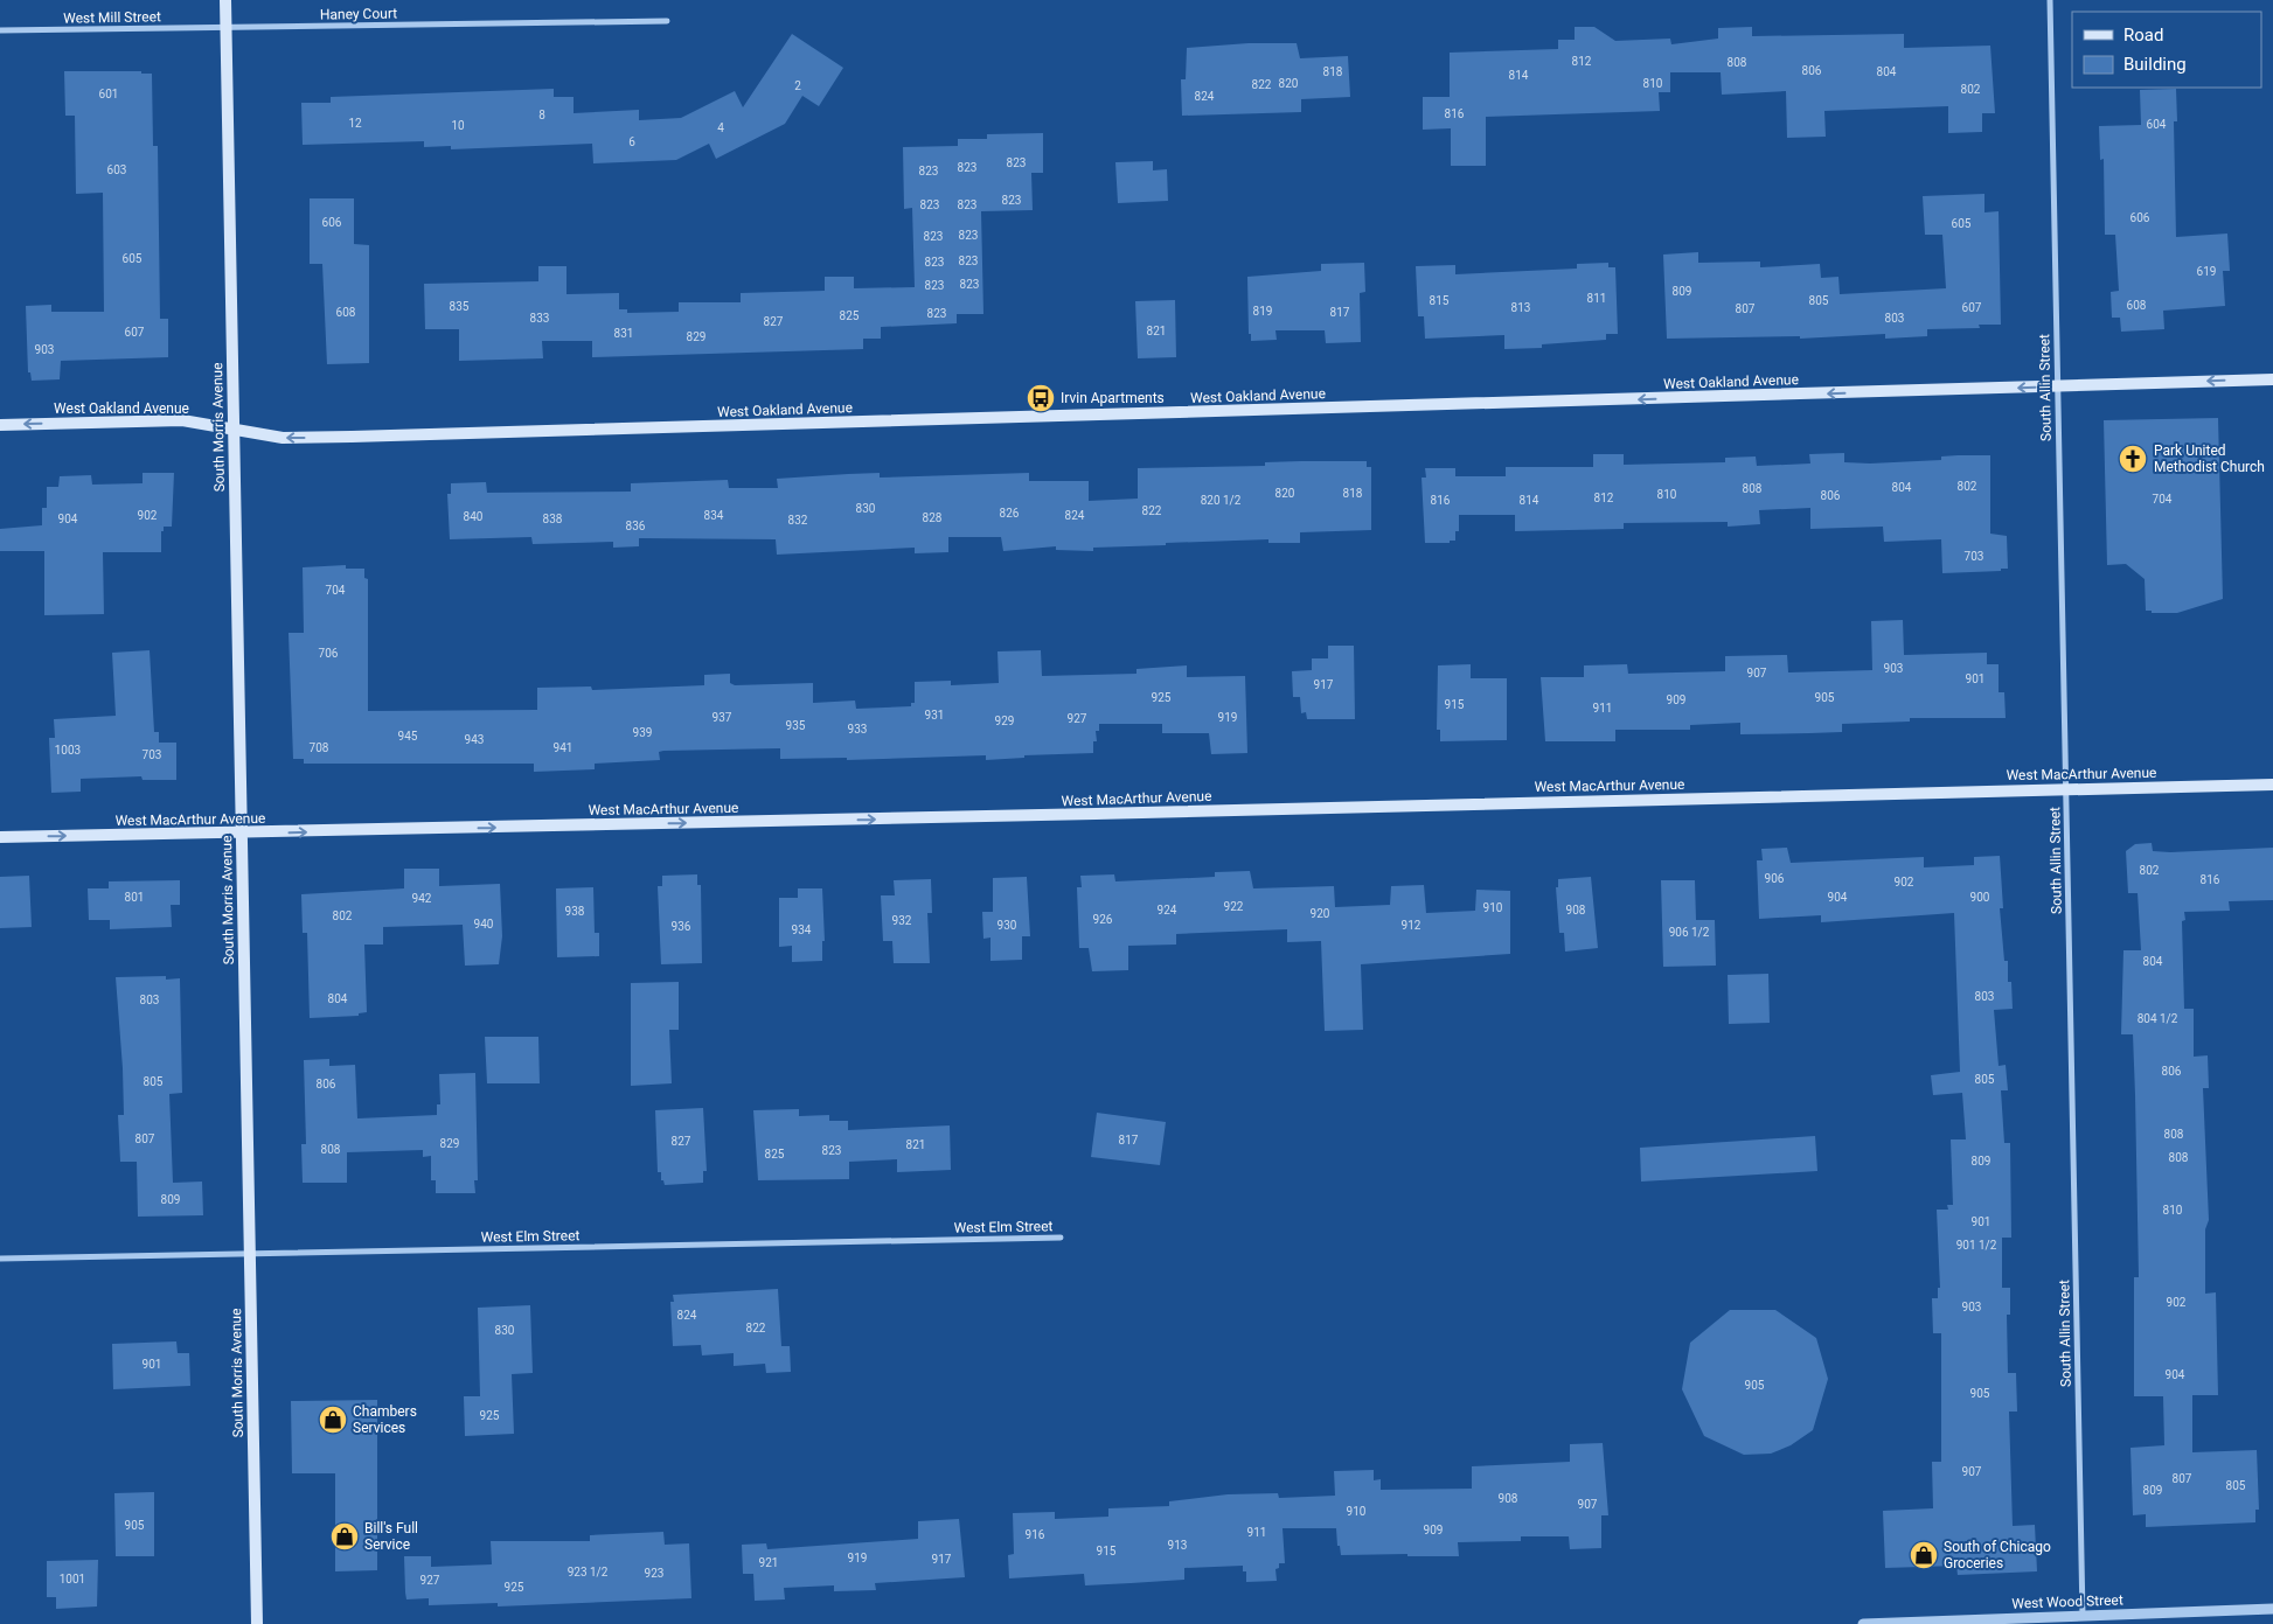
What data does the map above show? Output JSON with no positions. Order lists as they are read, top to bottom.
{
  "streets": {
    "main road": ["West Oakland Avenue", "South Morris Avenue", "West MacArthur Avenue"],
    "street": [
      "Haney Court",
      "West Mill Street",
      "South Allin Street",
      "West Elm Street",
      "West Wood Street"
    ]
  },
  "crossings": [
    ["Haney Court", "West Mill Street"],
    ["Haney Court", "South Morris Avenue"],
    ["West Mill Street", "South Morris Avenue"],
    ["West Oakland Avenue", "South Allin Street"],
    ["West Oakland Avenue", "South Morris Avenue"],
    ["South Allin Street", "West MacArthur Avenue"],
    ["South Allin Street", "West Wood Street"],
    ["South Morris Avenue", "West MacArthur Avenue"],
    ["South Morris Avenue", "West Elm Street"]
  ],
  "one_way": ["West Oakland Avenue", "West MacArthur Avenue"],
  "places": {
    "bus stop": ["Irvin Apartments"],
    "church": ["Park United Methodist Church"],
    "shop": ["Chambers Services", "Bill's Full Service", "South of Chicago Groceries"]
  },
  "house_numbers": [
    "812",
    "808",
    "806",
    "818",
    "804",
    "814",
    "820",
    "810",
    "822",
    "2",
    "802",
    "601",
    "824",
    "816",
    "8",
    "12",
    "604",
    "10",
    "4",
    "6",
    "823",
    "823",
    "603",
    "823",
    "823",
    "823",
    "823",
    "606",
    "606",
    "605",
    "823",
    "823",
    "605",
    "823",
    "823",
    "619",
    "823",
    "823",
    "809",
    "811",
    "815",
    "805",
    "608",
    "835",
    "813",
    "607",
    "807",
    "819",
    "608",
    "817",
    "823",
    "825",
    "833",
    "803",
    "827",
    "821",
    "607",
    "831",
    "829",
    "903",
    "802",
    "804",
    "808",
    "820",
    "818",
    "810",
    "806",
    "812",
    "704",
    "820 1/2",
    "816",
    "814",
    "830",
    "822",
    "826",
    "902",
    "834",
    "824",
    "840",
    "828",
    "904",
    "838",
    "832",
    "836",
    "703",
    "704",
    "706",
    "903",
    "907",
    "901",
    "917",
    "925",
    "905",
    "909",
    "915",
    "911",
    "931",
    "937",
    "919",
    "927",
    "929",
    "935",
    "933",
    "939",
    "945",
    "943",
    "708",
    "941",
    "1003",
    "703",
    "802",
    "906",
    "816",
    "902",
    "801",
    "904",
    "900",
    "942",
    "922",
    "910",
    "924",
    "908",
    "938",
    "920",
    "802",
    "926",
    "932",
    "940",
    "930",
    "912",
    "936",
    "934",
    "906 1/2",
    "804",
    "803",
    "804",
    "803",
    "804 1/2",
    "806",
    "805",
    "805",
    "806",
    "808",
    "807",
    "817",
    "827",
    "829",
    "821",
    "808",
    "823",
    "825",
    "808",
    "809",
    "809",
    "810",
    "901",
    "901 1/2",
    "902",
    "903",
    "824",
    "822",
    "830",
    "901",
    "904",
    "905",
    "905",
    "925",
    "907",
    "807",
    "805",
    "809",
    "908",
    "907",
    "910",
    "905",
    "909",
    "911",
    "916",
    "913",
    "915",
    "919",
    "917",
    "921",
    "923 1/2",
    "923",
    "1001",
    "927",
    "925"
  ],
  "legend": ["Road", "Building"]
}
